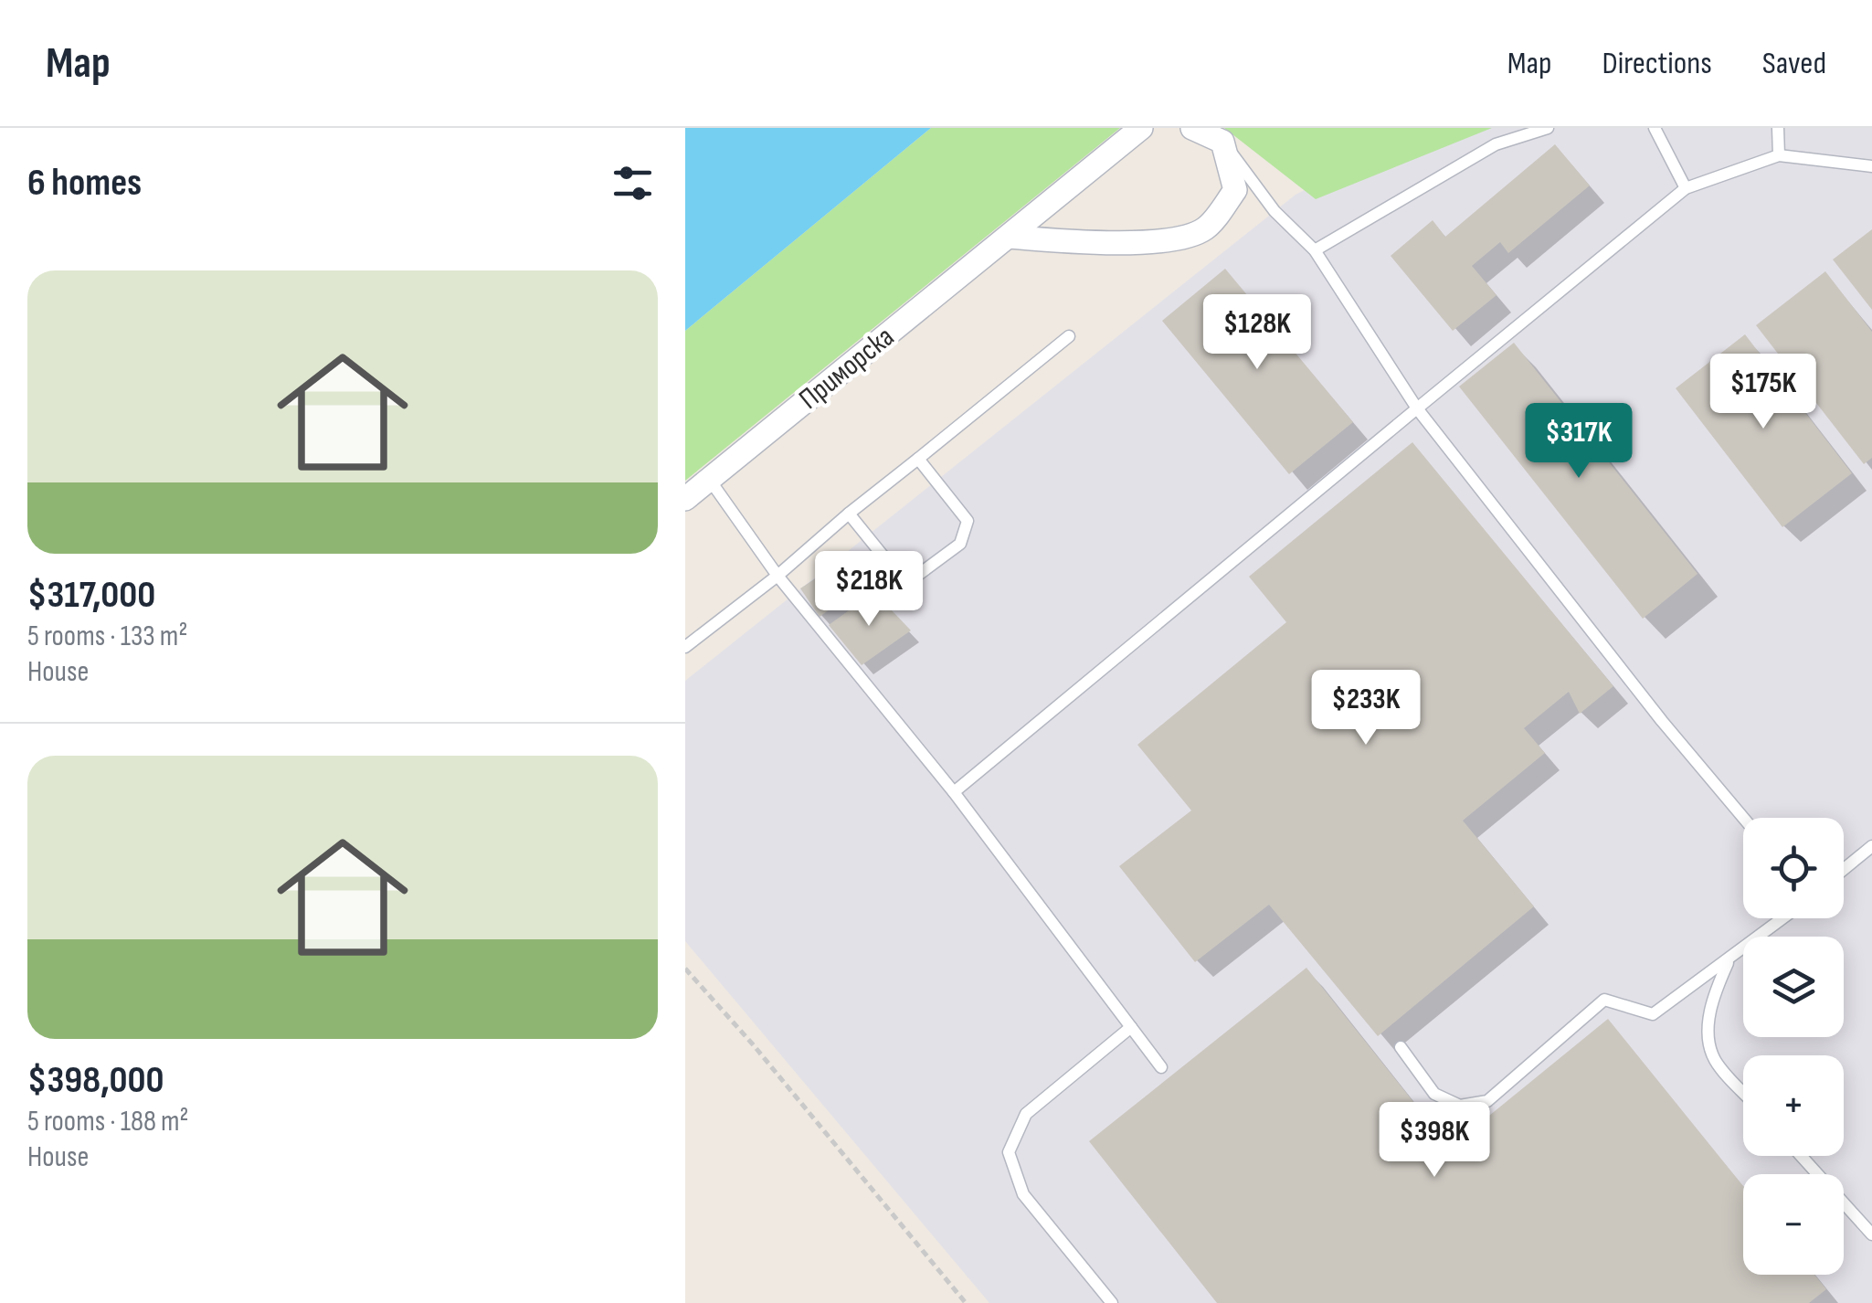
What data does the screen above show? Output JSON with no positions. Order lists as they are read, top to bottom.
{
  "streets": {
    "street": ["Приморска"]
  },
  "page": {
    "header": "Map",
    "nav": ["Map", "Directions", "Saved"],
    "heading": "6 homes",
    "list": [
      {
        "name": "$317,000",
        "note": "5 rooms · 133 m² · House"
      },
      {
        "name": "$398,000",
        "note": "5 rooms · 188 m² · House"
      }
    ],
    "price": [
      "$128K",
      "$175K",
      "$317K",
      "$218K",
      "$233K",
      "$398K"
    ],
    "map_buttons": ["+", "−"]
  }
}
